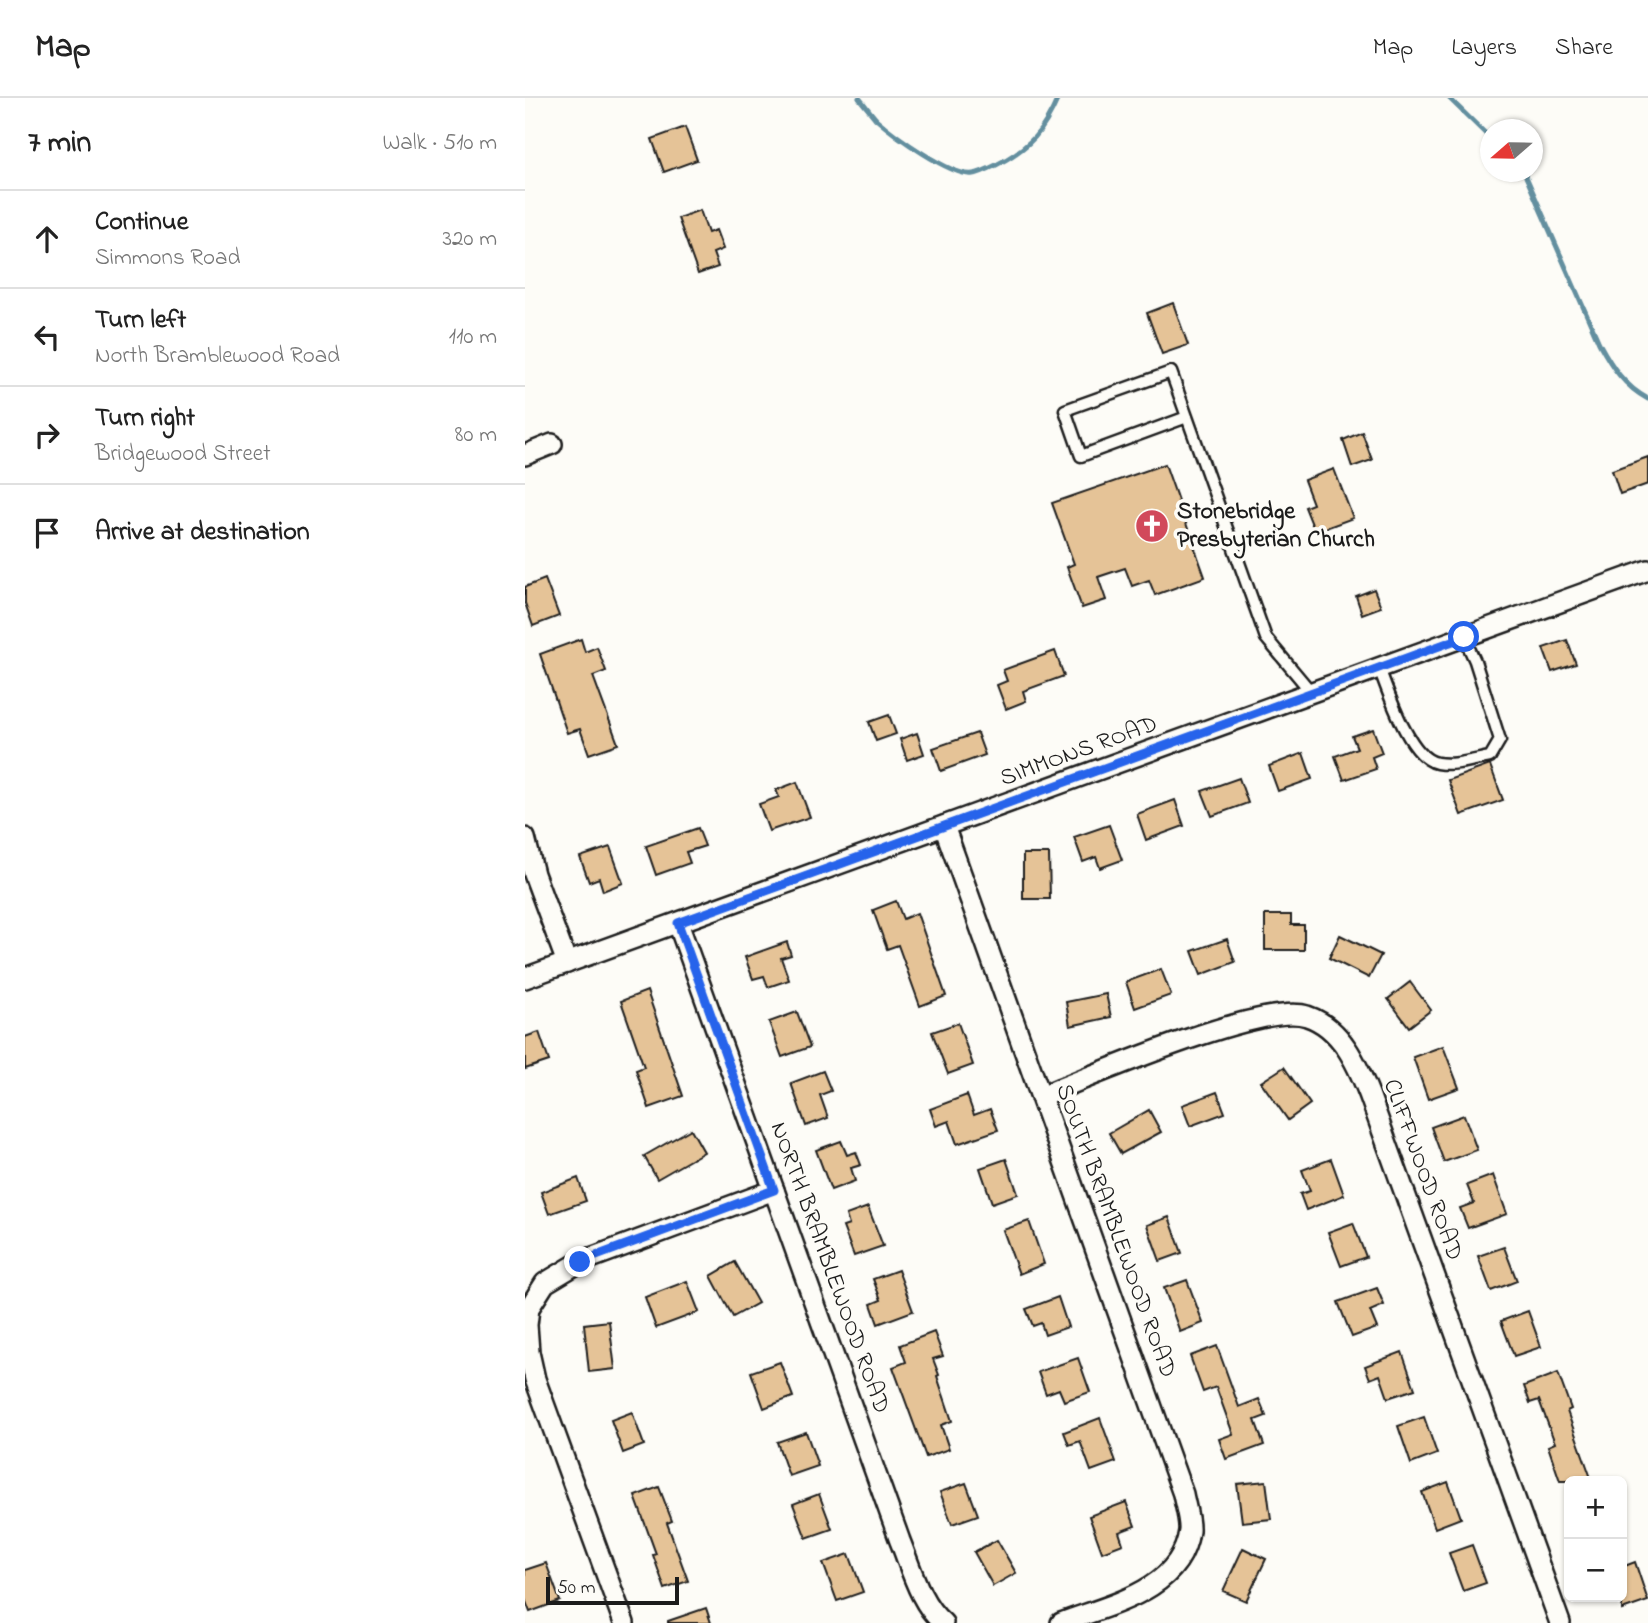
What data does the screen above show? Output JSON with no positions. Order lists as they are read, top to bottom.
{
  "streets": {
    "street": [
      "SIMMONS ROAD",
      "CLIFFWOOD ROAD",
      "SOUTH BRAMBLEWOOD ROAD",
      "NORTH BRAMBLEWOOD ROAD"
    ]
  },
  "crossings": [
    ["SIMMONS ROAD", "SOUTH BRAMBLEWOOD ROAD"],
    ["SIMMONS ROAD", "NORTH BRAMBLEWOOD ROAD"],
    ["CLIFFWOOD ROAD", "SOUTH BRAMBLEWOOD ROAD"]
  ],
  "places": {
    "church": ["Stonebridge Presbyterian Church"]
  },
  "scale_bar": "50 m",
  "north": "left",
  "page": {
    "header": "Map",
    "nav": ["Map", "Layers", "Share"],
    "heading": ["7 min", "Walk · 510 m"],
    "list": [
      ["Continue", "Simmons Road", "320 m"],
      ["Turn left", "North Bramblewood Road", "110 m"],
      ["Turn right", "Bridgewood Street", "80 m"],
      "Arrive at destination"
    ],
    "map_buttons": ["+", "−"],
    "scale": "50 m"
  }
}
